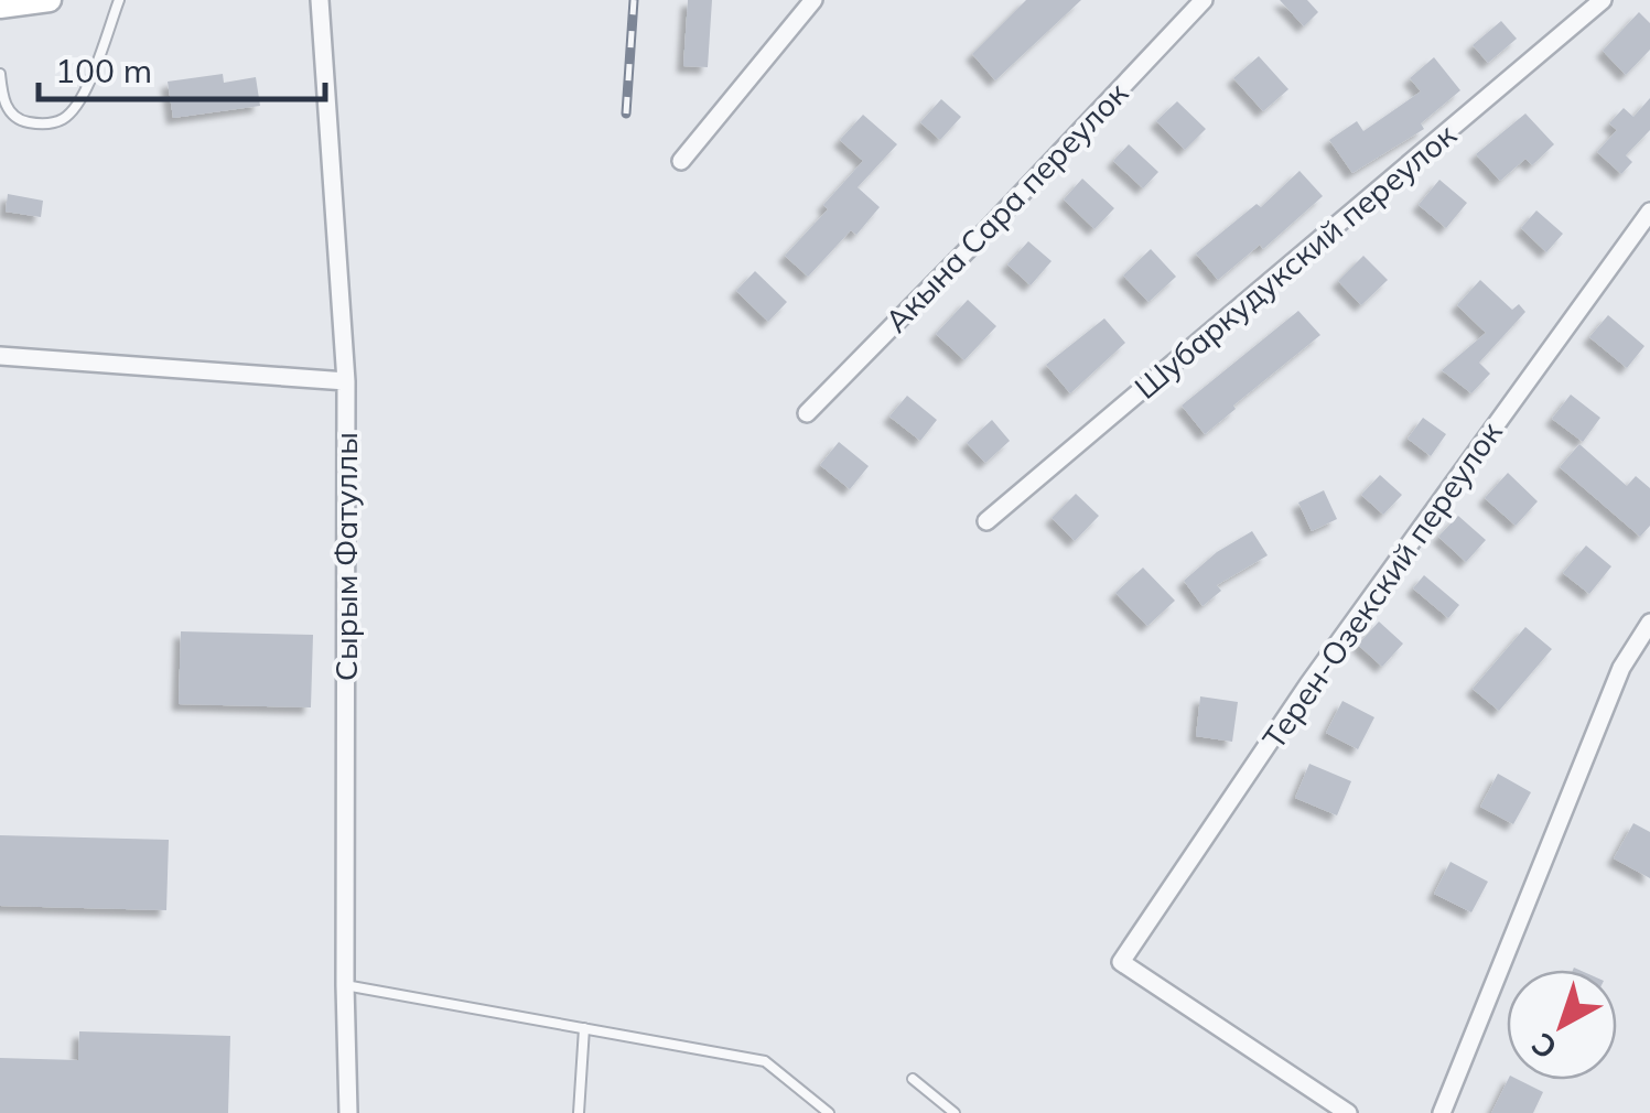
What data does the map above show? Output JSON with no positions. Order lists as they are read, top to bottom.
{
  "streets": {
    "street": [
      "Акына Сара переулок",
      "Шубаркудукский переулок",
      "Сырым Фатуллы",
      "Терен-Озекский переулок"
    ]
  },
  "scale_bar": "100 m",
  "north": "bottom left"
}
